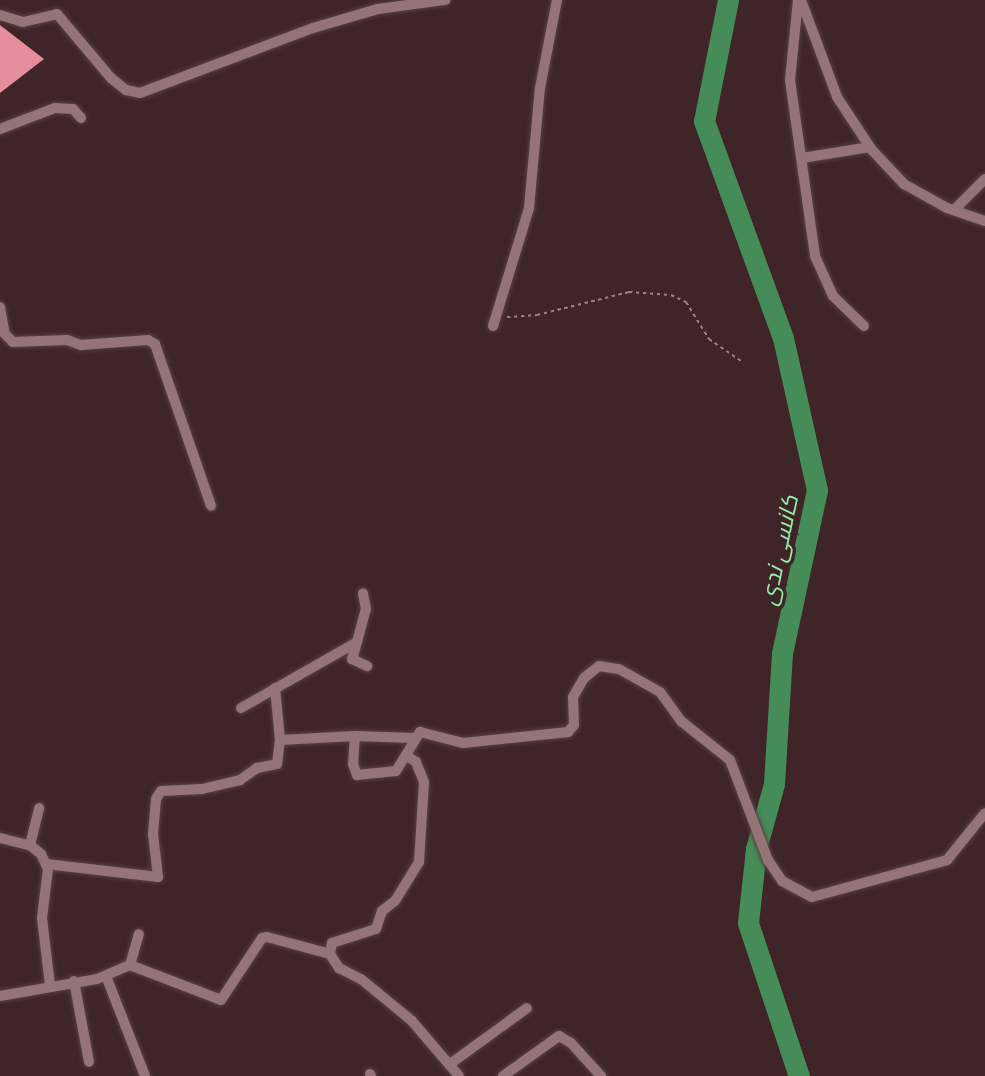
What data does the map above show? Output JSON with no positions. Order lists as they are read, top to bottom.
{
  "water": ["کانسی ندی"]
}
